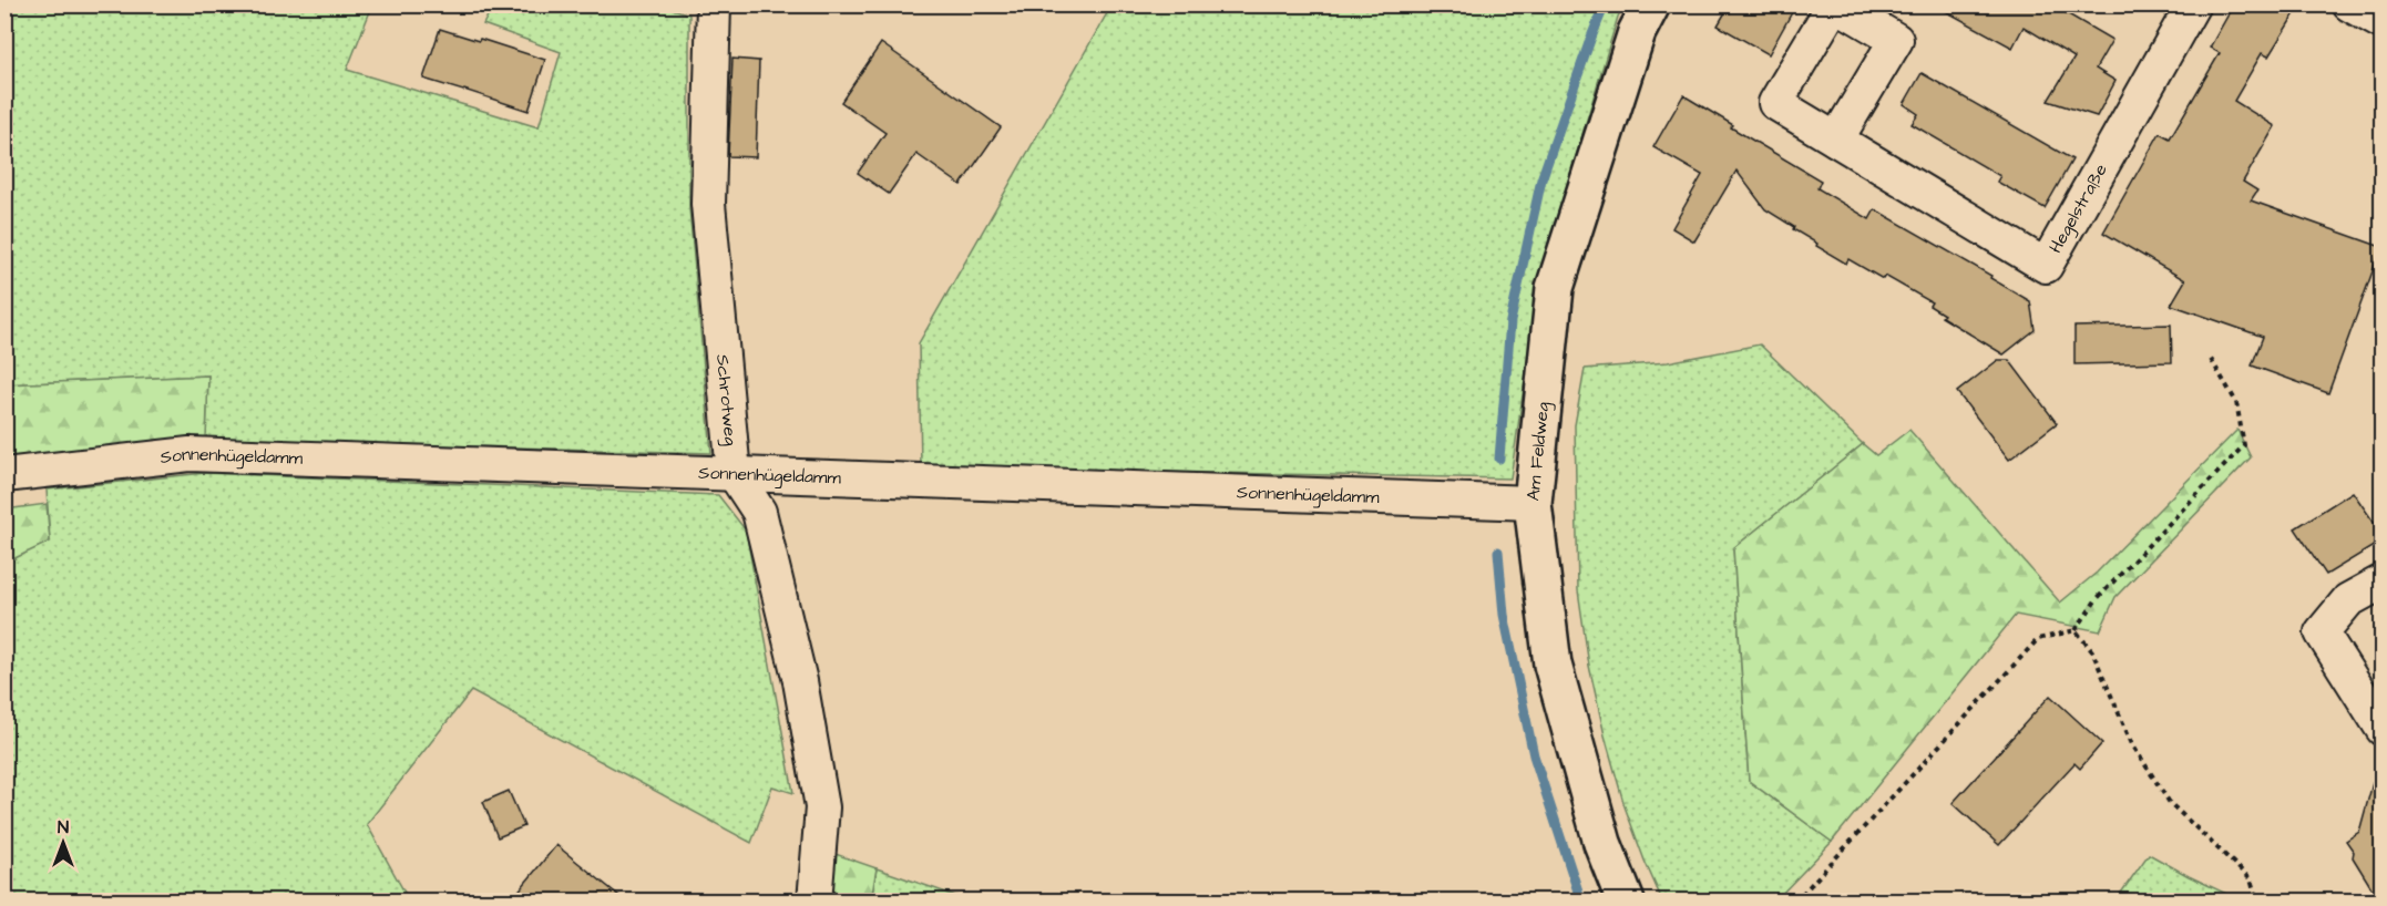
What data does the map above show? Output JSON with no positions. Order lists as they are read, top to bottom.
{
  "streets": {
    "street": [
      "Hegelstraße",
      "Schrotweg",
      "Am Feldweg",
      "Sonnenhügeldamm"
    ]
  },
  "crossings": [
    ["Schrotweg", "Sonnenhügeldamm"],
    ["Am Feldweg", "Sonnenhügeldamm"]
  ],
  "north": "top"
}
